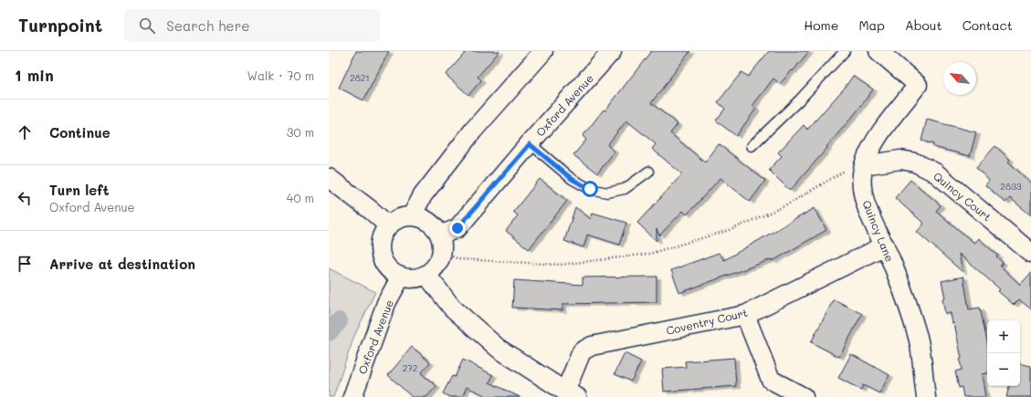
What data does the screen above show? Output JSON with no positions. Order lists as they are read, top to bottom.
{
  "streets": {
    "street": [
      "Oxford Avenue",
      "Quincy Court",
      "Quincy Lane",
      "Coventry Court"
    ]
  },
  "crossings": [
    ["Quincy Court", "Quincy Lane"],
    ["Quincy Lane", "Coventry Court"]
  ],
  "house_numbers": ["2821", "2833", "272"],
  "north": "top left",
  "page": {
    "header": "Turnpoint",
    "search": "Search here",
    "nav": [
      "Home",
      "Map",
      "About",
      "Contact"
    ],
    "heading": ["1 min", "Walk · 70 m"],
    "list": [
      ["Continue", "30 m"],
      ["Turn left", "Oxford Avenue", "40 m"],
      "Arrive at destination"
    ],
    "map_buttons": ["+", "−"]
  }
}
